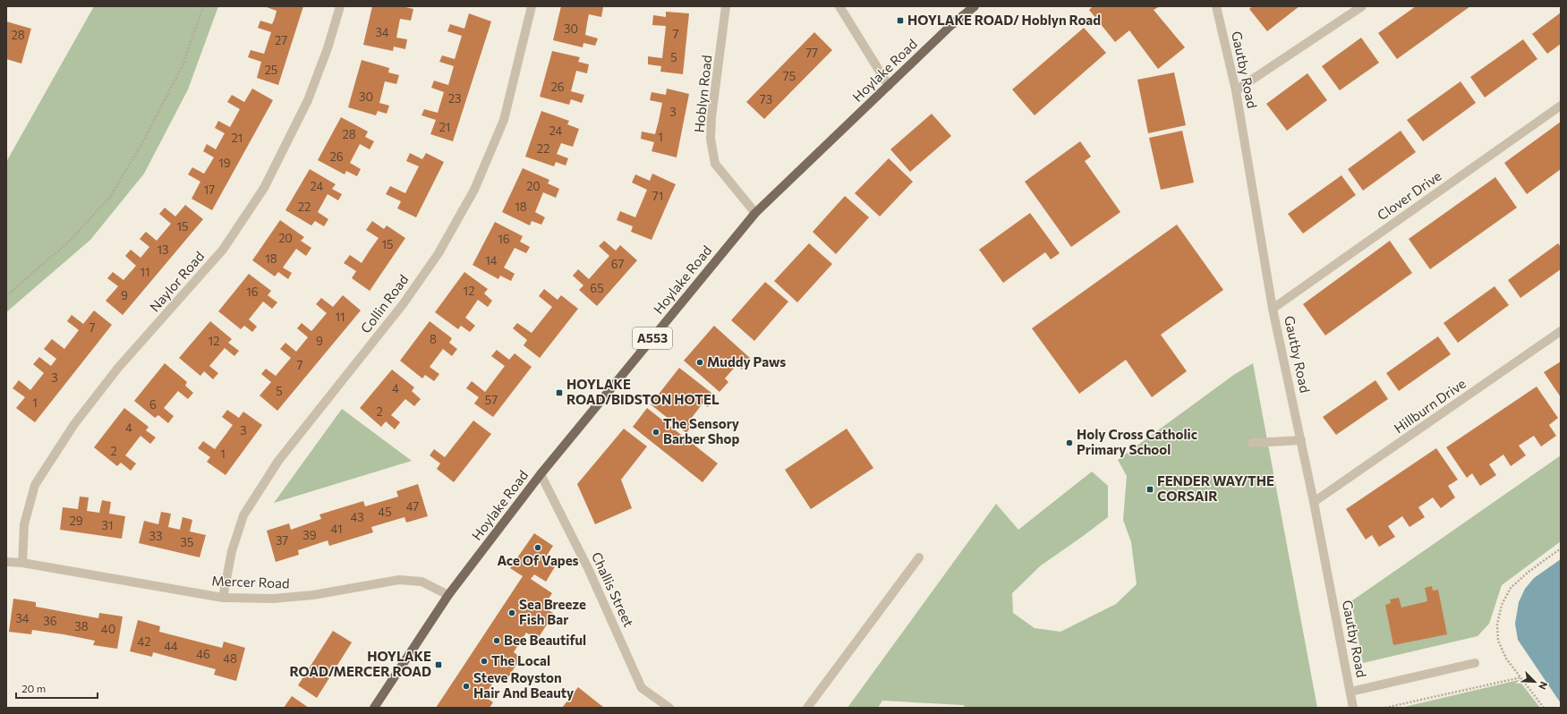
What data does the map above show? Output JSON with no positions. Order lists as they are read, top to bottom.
{
  "streets": {
    "main road": ["Hoylake Road", "A553"],
    "street": [
      "Gautby Road",
      "Hoblyn Road",
      "Clover Drive",
      "Naylor Road",
      "Collin Road",
      "Hillburn Drive",
      "Mercer Road",
      "Challis Street"
    ]
  },
  "crossings": [
    ["Gautby Road", "Clover Drive"],
    ["Gautby Road", "Hillburn Drive"],
    ["Hoylake Road", "Hoblyn Road"],
    ["Hoylake Road", "Mercer Road"],
    ["Hoylake Road", "Challis Street"],
    ["Naylor Road", "Mercer Road"],
    ["Collin Road", "Mercer Road"]
  ],
  "places": {
    "transit": [
      "HOYLAKE ROAD/ Hoblyn Road",
      "HOYLAKE ROAD/BIDSTON HOTEL",
      "FENDER WAY/THE CORSAIR",
      "HOYLAKE ROAD/MERCER ROAD"
    ],
    "other": [
      "Muddy Paws",
      "The Sensory Barber Shop",
      "Holy Cross Catholic Primary School",
      "Ace Of Vapes",
      "Sea Breeze Fish Bar",
      "Bee Beautiful",
      "The Local",
      "Steve Royston Hair And Beauty"
    ]
  },
  "house_numbers": [
    "30",
    "34",
    "7",
    "28",
    "27",
    "77",
    "5",
    "25",
    "75",
    "26",
    "30",
    "23",
    "73",
    "3",
    "21",
    "24",
    "28",
    "1",
    "21",
    "22",
    "26",
    "19",
    "24",
    "20",
    "17",
    "71",
    "22",
    "18",
    "15",
    "20",
    "16",
    "15",
    "13",
    "18",
    "14",
    "67",
    "11",
    "65",
    "12",
    "16",
    "9",
    "11",
    "7",
    "8",
    "12",
    "9",
    "7",
    "3",
    "4",
    "5",
    "57",
    "1",
    "6",
    "2",
    "4",
    "3",
    "2",
    "1",
    "47",
    "45",
    "43",
    "29",
    "31",
    "41",
    "39",
    "33",
    "37",
    "35",
    "34",
    "36",
    "38",
    "40",
    "42",
    "44",
    "46",
    "48"
  ],
  "scale_bar": "20 m",
  "north": "bottom right"
}
